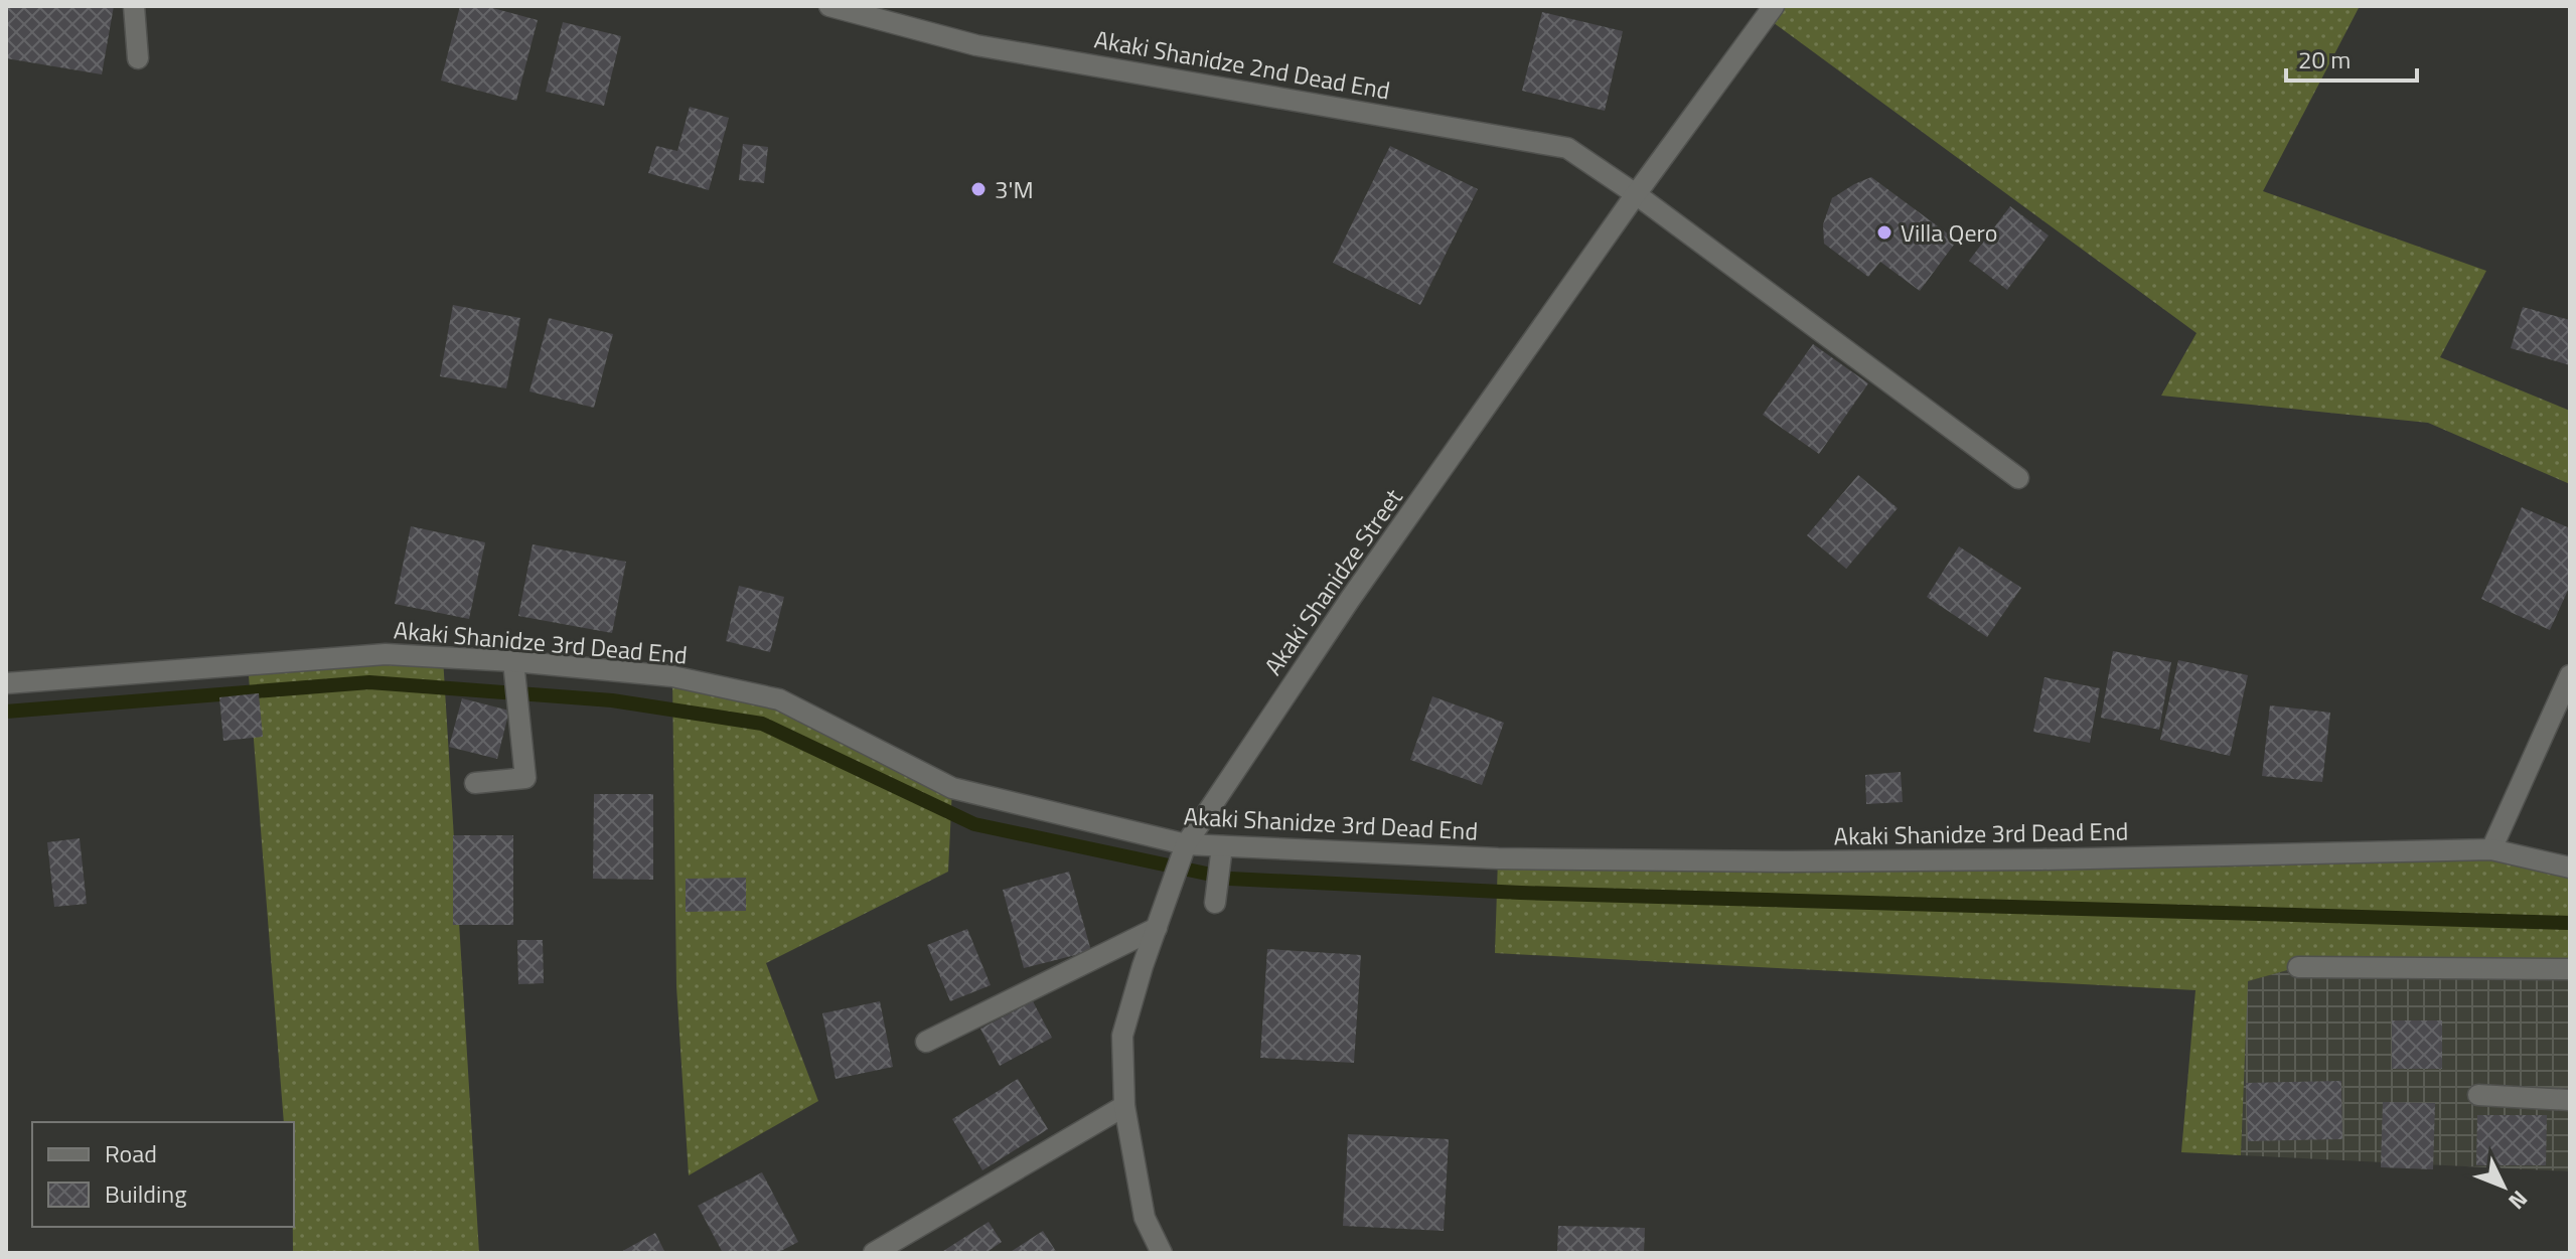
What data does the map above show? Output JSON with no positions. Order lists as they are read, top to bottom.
{
  "streets": {
    "street": ["Akaki Shanidze 2nd Dead End", "Akaki Shanidze Street", "Akaki Shanidze 3rd Dead End"]
  },
  "crossings": [
    ["Akaki Shanidze 2nd Dead End", "Akaki Shanidze Street"],
    ["Akaki Shanidze Street", "Akaki Shanidze 3rd Dead End"]
  ],
  "places": ["3'M", "Villa Qero"],
  "legend": ["Road", "Building"],
  "scale_bar": "20 m",
  "north": "bottom right"
}
